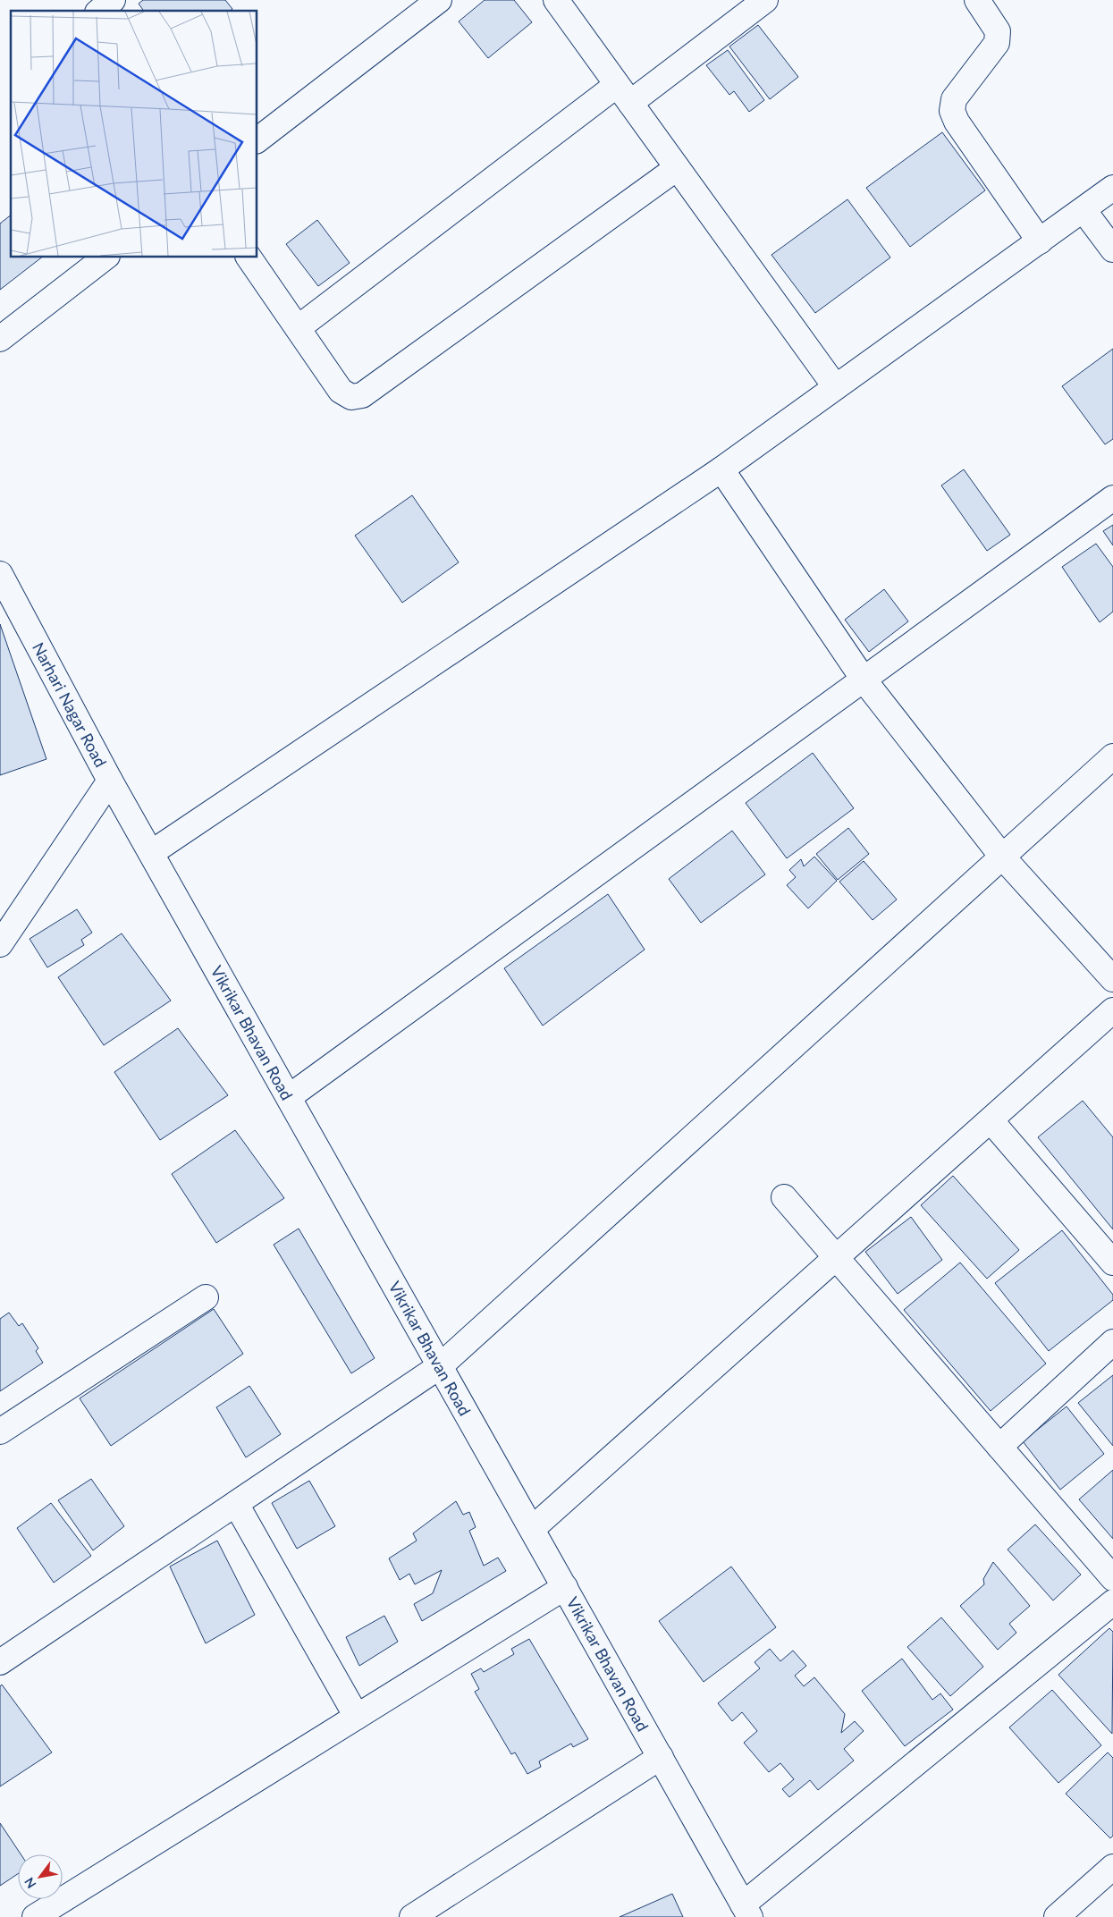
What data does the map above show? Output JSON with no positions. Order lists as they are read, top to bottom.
{
  "streets": {
    "street": ["Narhari Nagar Road", "Vikrikar Bhavan Road"]
  },
  "crossings": [
    ["Narhari Nagar Road", "Vikrikar Bhavan Road"]
  ],
  "north": "bottom left"
}
